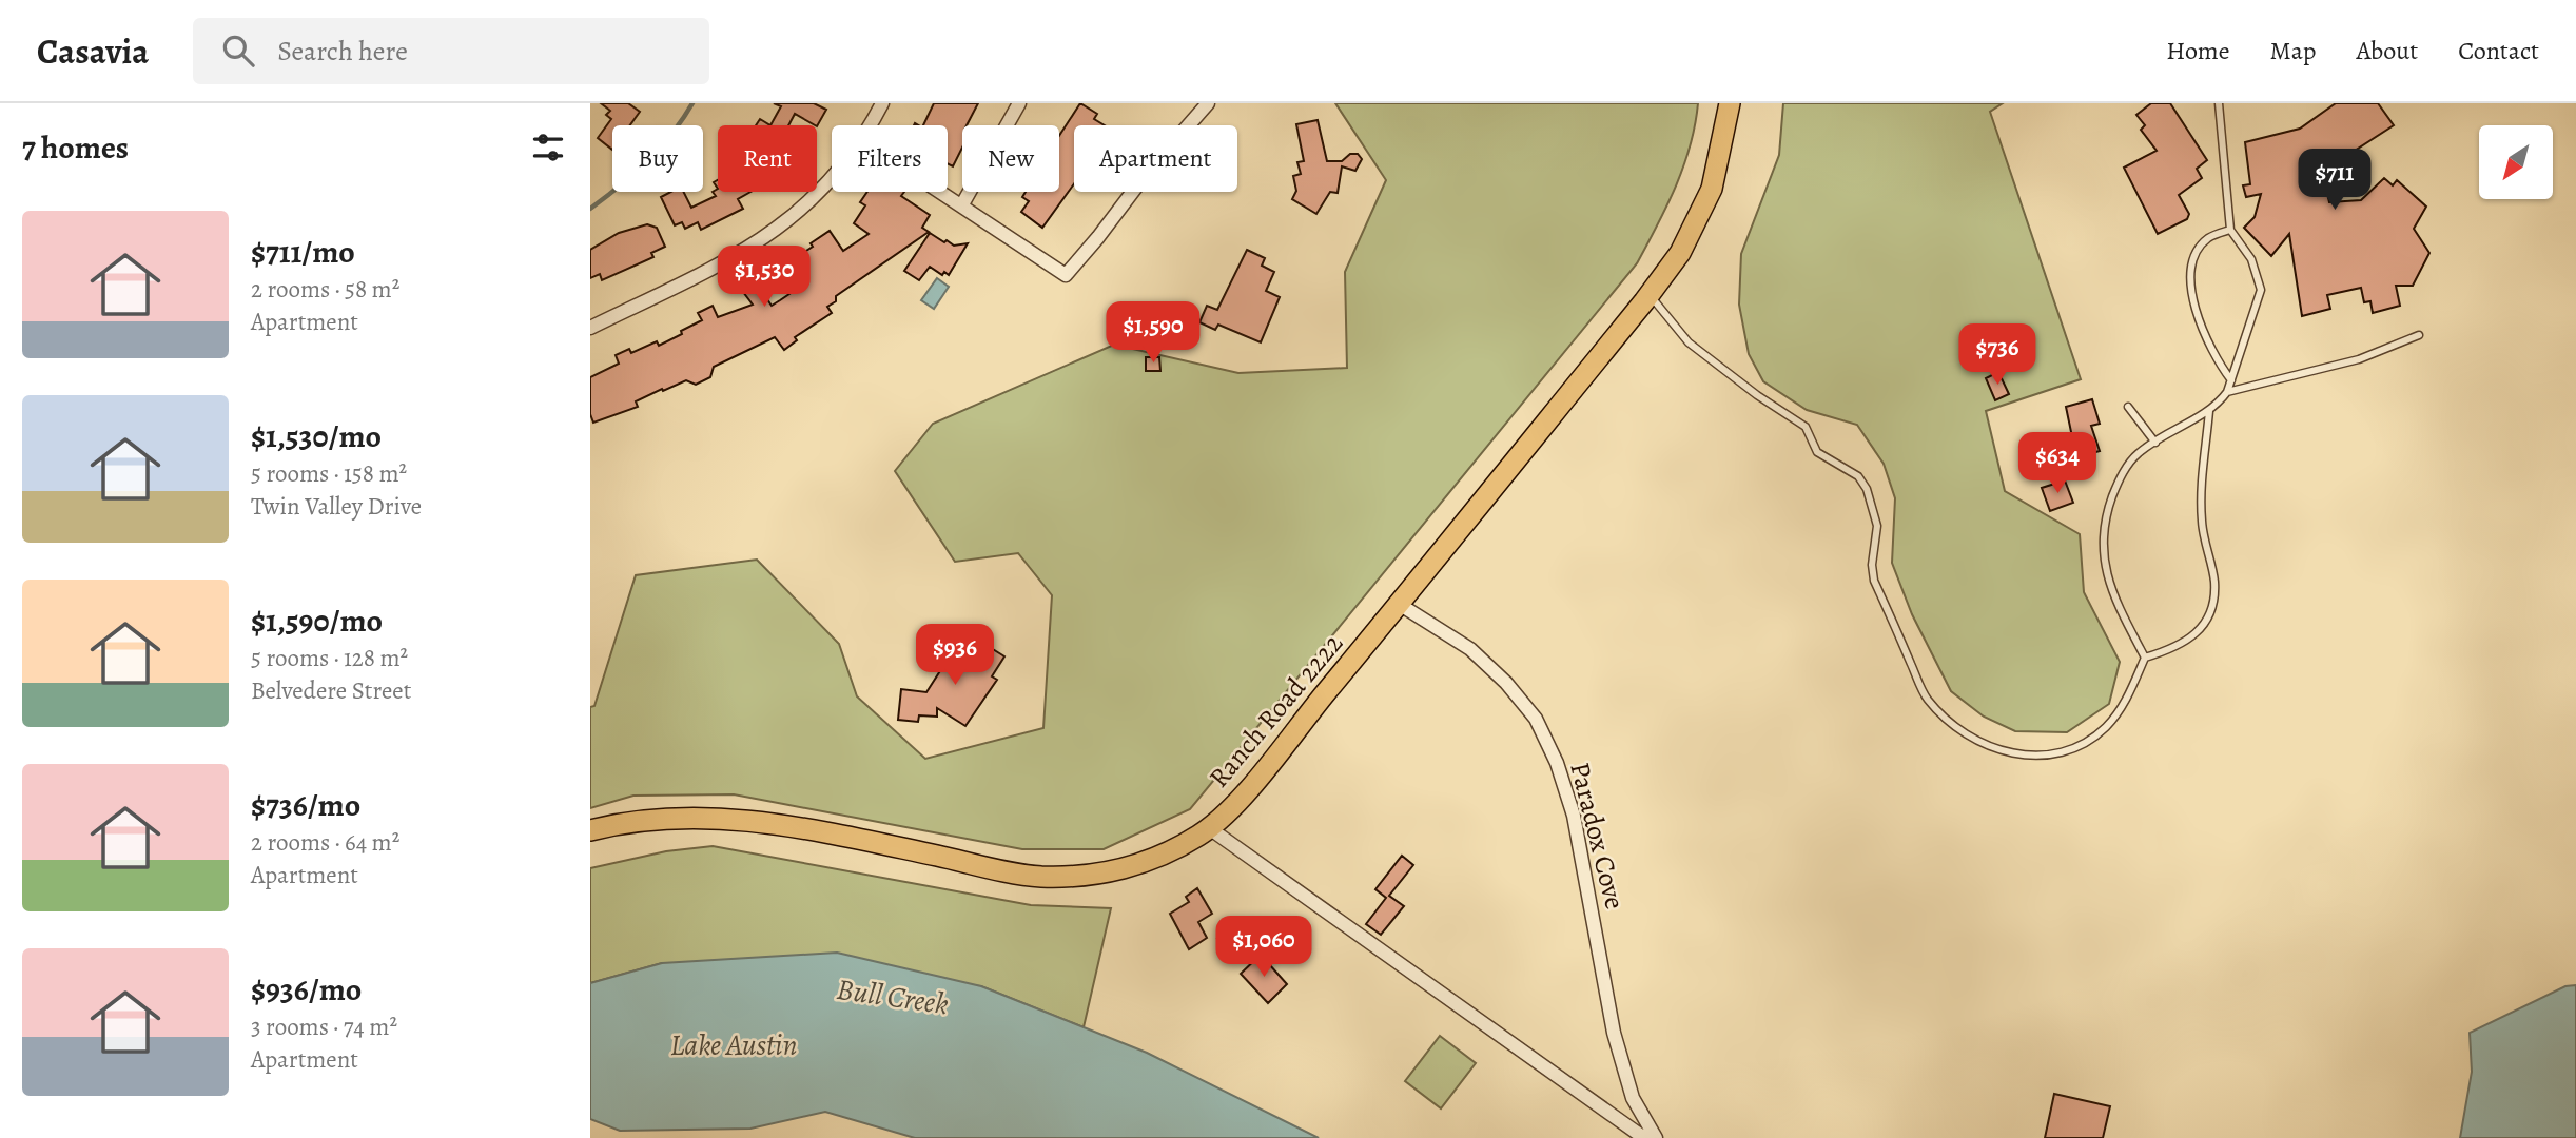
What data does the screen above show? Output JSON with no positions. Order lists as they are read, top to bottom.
{
  "streets": {
    "main road": ["Ranch Road 2222"],
    "street": ["Paradox Cove"]
  },
  "crossings": [
    ["Ranch Road 2222", "Paradox Cove"]
  ],
  "water": ["Bull Creek", "Lake Austin"],
  "north": "bottom left",
  "page": {
    "header": "Casavia",
    "search": "Search here",
    "nav": [
      "Home",
      "Map",
      "About",
      "Contact"
    ],
    "heading": "7 homes",
    "chip": [
      "Buy",
      "Rent",
      "Filters",
      "New",
      "Apartment"
    ],
    "price": [
      "$711",
      "$1,530",
      "$1,590",
      "$736",
      "$634",
      "$936",
      "$1,060"
    ],
    "list": [
      {
        "name": "$711/mo",
        "note": "2 rooms · 58 m² · Apartment"
      },
      {
        "name": "$1,530/mo",
        "note": "5 rooms · 158 m² · Twin Valley Drive"
      },
      {
        "name": "$1,590/mo",
        "note": "5 rooms · 128 m² · Belvedere Street"
      },
      {
        "name": "$736/mo",
        "note": "2 rooms · 64 m² · Apartment"
      },
      {
        "name": "$936/mo",
        "note": "3 rooms · 74 m² · Apartment"
      }
    ]
  }
}
